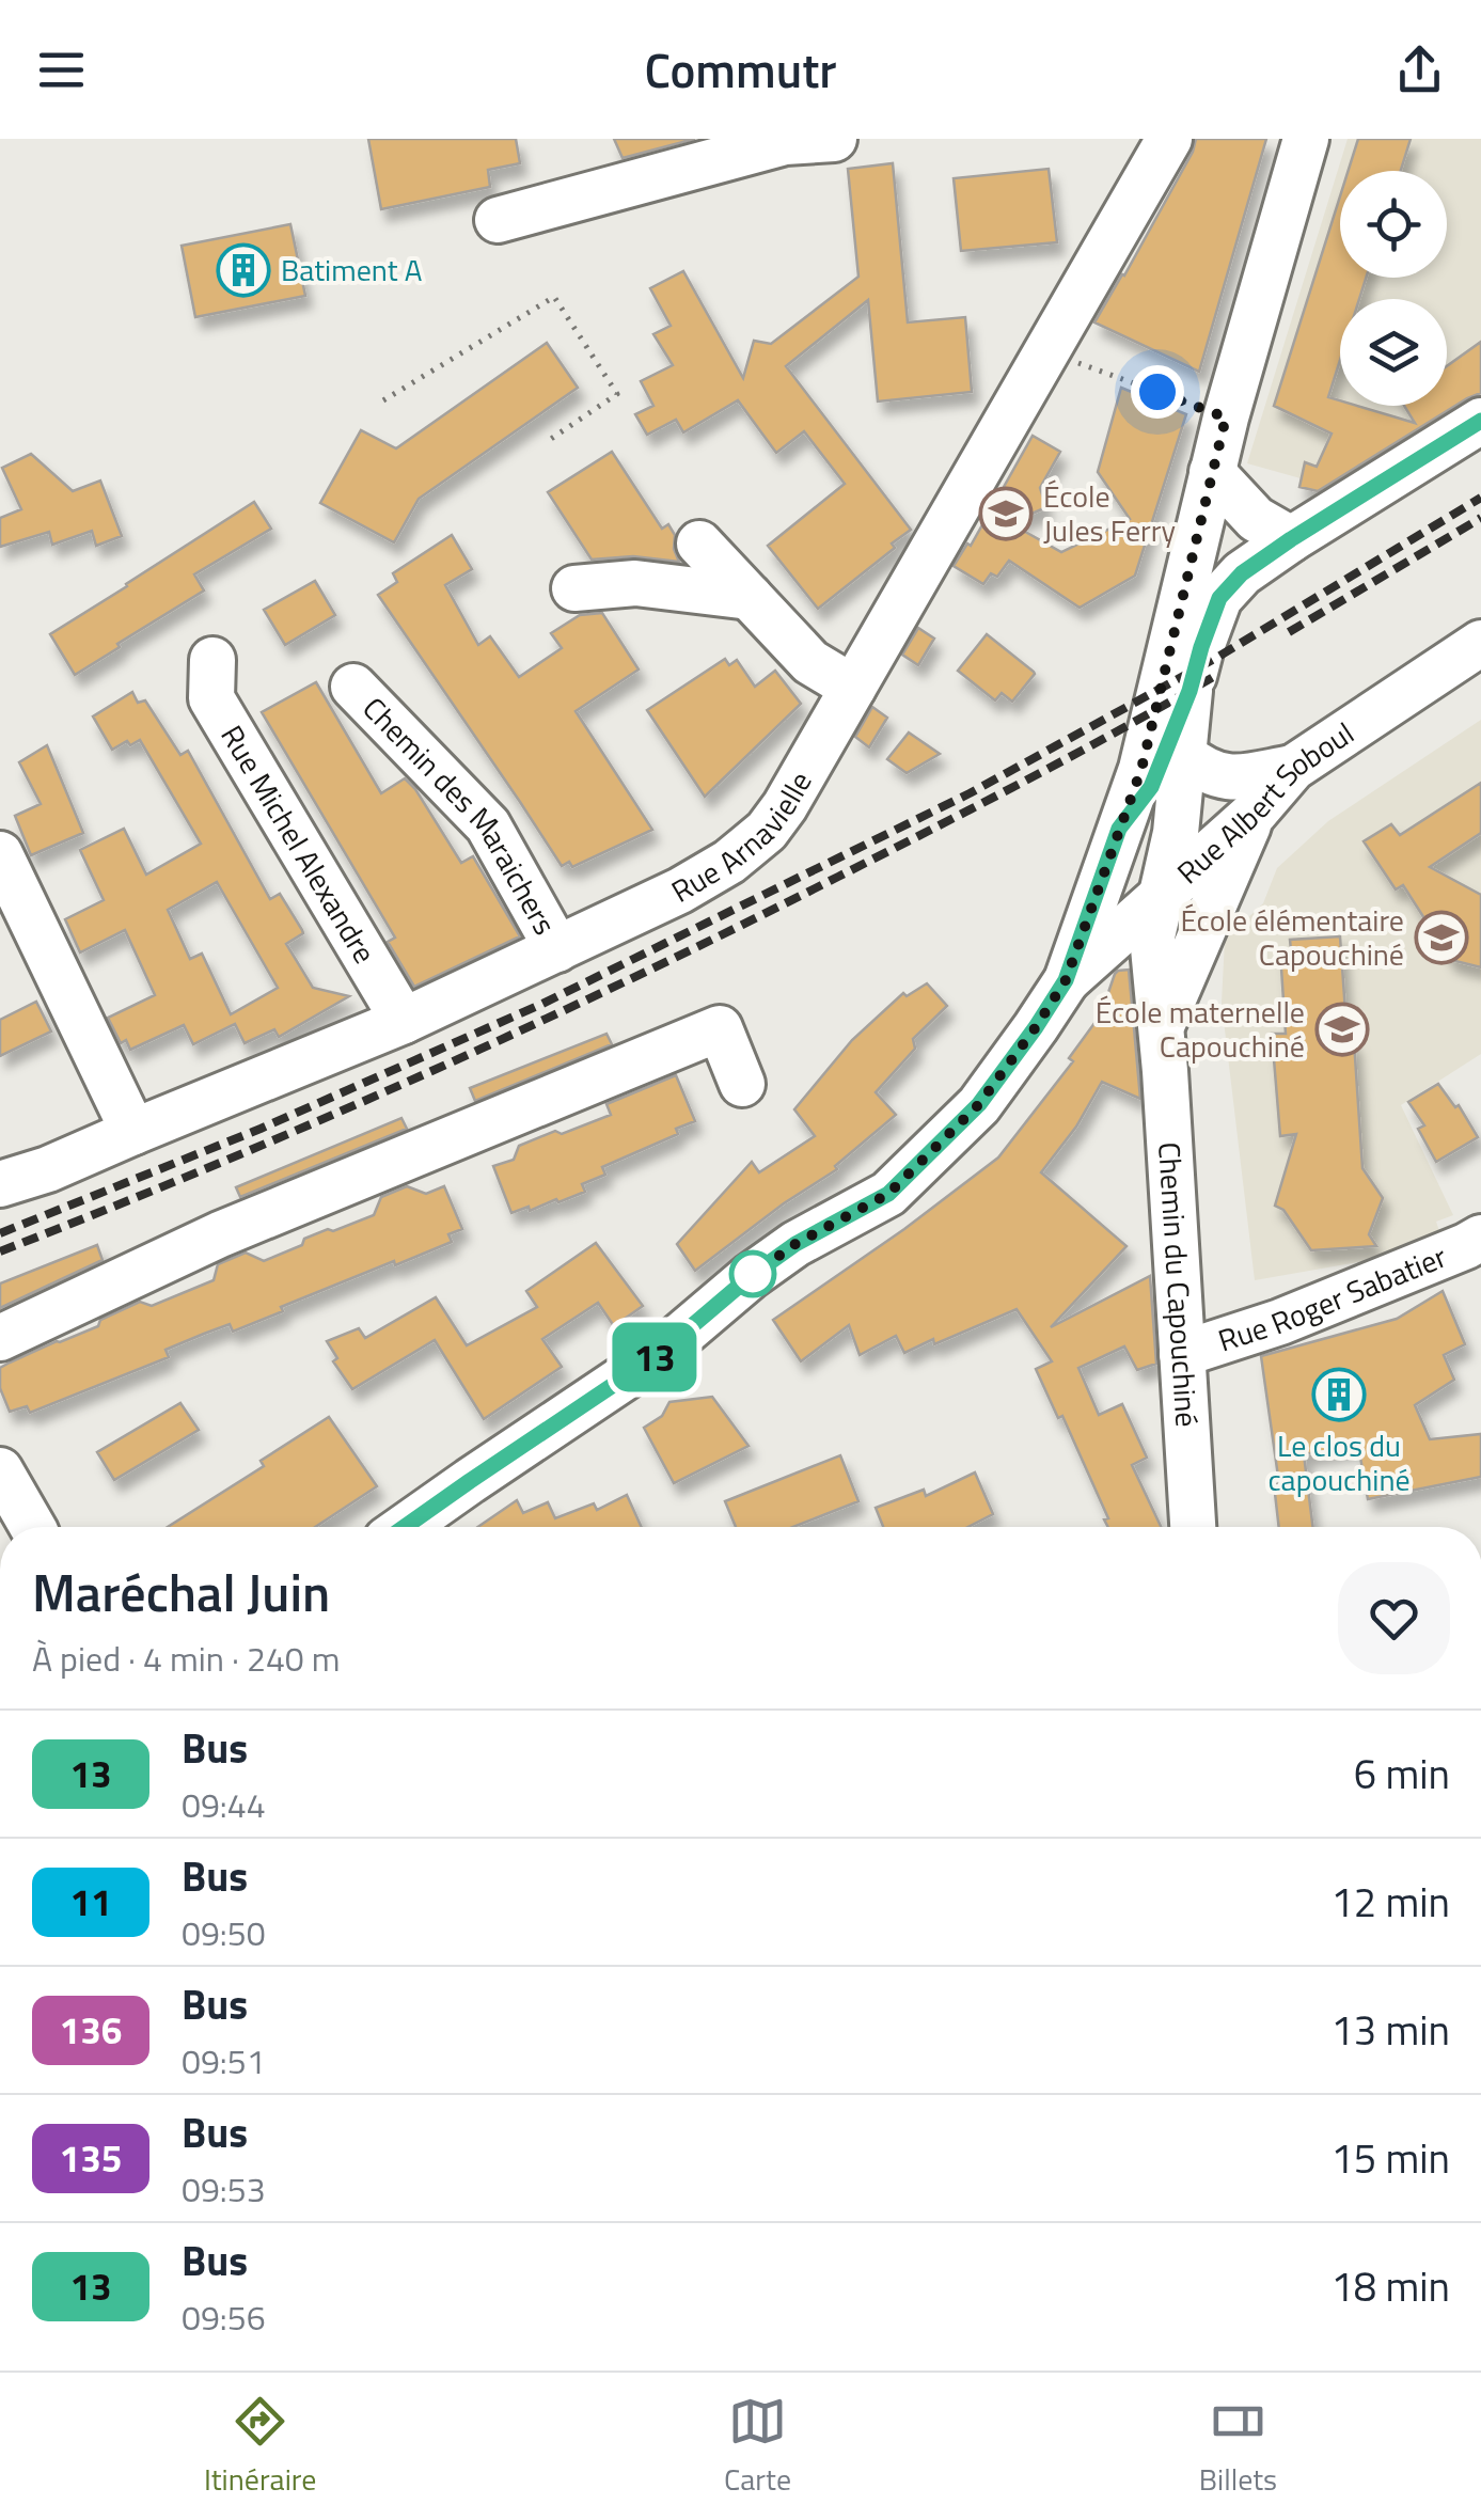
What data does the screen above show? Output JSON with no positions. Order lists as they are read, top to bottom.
{
  "streets": {
    "street": [
      "Rue Albert Soboul",
      "Chemin des Maraichers",
      "Rue Arnavielle",
      "Rue Michel Alexandre",
      "Chemin du Capouchiné",
      "Rue Roger Sabatier"
    ]
  },
  "crossings": [
    ["Rue Albert Soboul", "Chemin du Capouchiné"],
    ["Chemin des Maraichers", "Rue Arnavielle"],
    ["Rue Arnavielle", "Rue Michel Alexandre"],
    ["Chemin du Capouchiné", "Rue Roger Sabatier"]
  ],
  "places": {
    "building": ["Batiment A", "Le clos du capouchiné"],
    "school or university": ["École Jules Ferry", "École élémentaire Capouchiné", "École maternelle Capouchiné"]
  },
  "lines": ["bus line 13"],
  "page": {
    "header": "Commutr",
    "on_map": "13",
    "heading": ["Maréchal Juin", "À pied · 4 min · 240 m"],
    "list": [
      {
        "mark": "13",
        "name": "Bus",
        "note": "09:44",
        "value": "6 min"
      },
      {
        "mark": "11",
        "name": "Bus",
        "note": "09:50",
        "value": "12 min"
      },
      {
        "mark": "136",
        "name": "Bus",
        "note": "09:51",
        "value": "13 min"
      },
      {
        "mark": "135",
        "name": "Bus",
        "note": "09:53",
        "value": "15 min"
      },
      {
        "mark": "13",
        "name": "Bus",
        "note": "09:56",
        "value": "18 min"
      }
    ],
    "tabs": ["Itinéraire", "Carte", "Billets"]
  }
}
